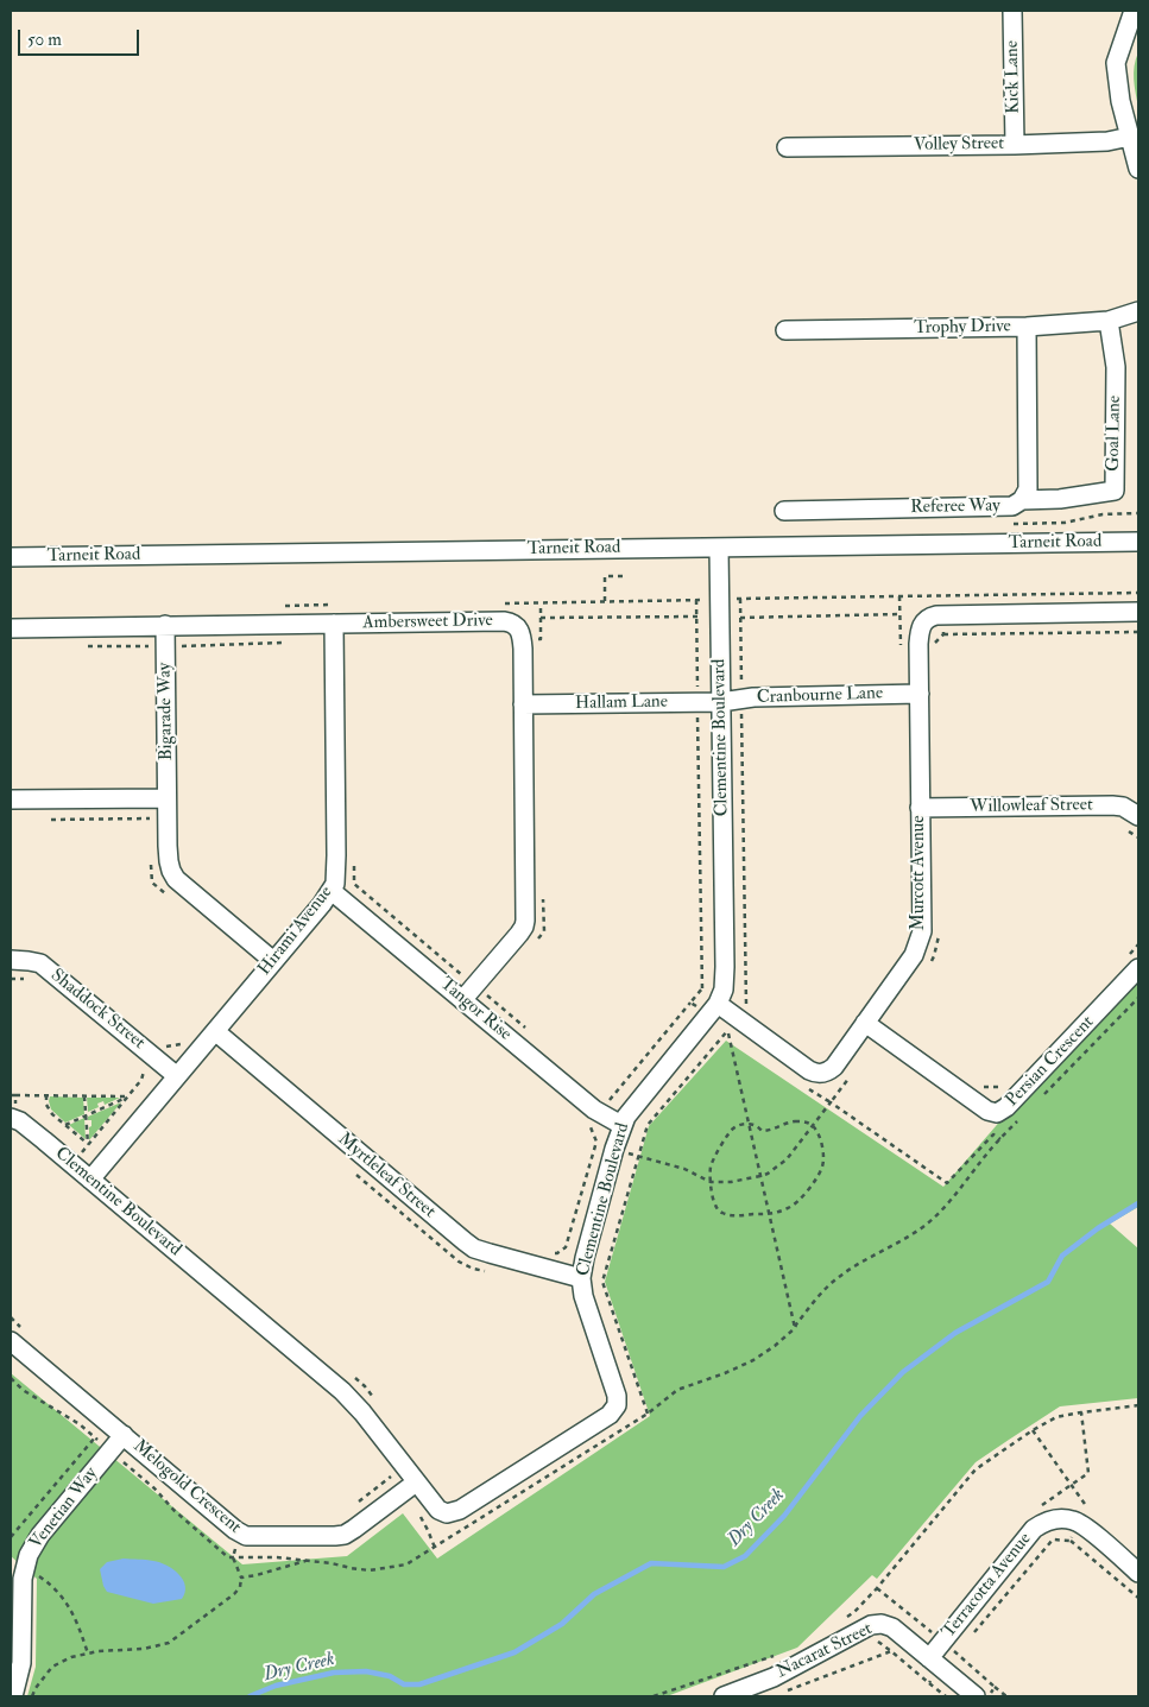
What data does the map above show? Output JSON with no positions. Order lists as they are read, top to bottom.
{
  "streets": {
    "street": [
      "Kick Lane",
      "Volley Street",
      "Trophy Drive",
      "Goal Lane",
      "Referee Way",
      "Tarneit Road",
      "Ambersweet Drive",
      "Cranbourne Lane",
      "Hallam Lane",
      "Bigarade Way",
      "Clementine Boulevard",
      "Willowleaf Street",
      "Murcott Avenue",
      "Hirami Avenue",
      "Shaddock Street",
      "Tangor Rise",
      "Persian Crescent",
      "Myrtleleaf Street",
      "Melogold Crescent",
      "Venetian Way",
      "Terracotta Avenue",
      "Nacarat Street"
    ]
  },
  "crossings": [
    ["Kick Lane", "Volley Street"],
    ["Trophy Drive", "Goal Lane"],
    ["Trophy Drive", "Referee Way"],
    ["Goal Lane", "Referee Way"],
    ["Tarneit Road", "Clementine Boulevard"],
    ["Ambersweet Drive", "Hallam Lane"],
    ["Ambersweet Drive", "Bigarade Way"],
    ["Ambersweet Drive", "Hirami Avenue"],
    ["Ambersweet Drive", "Tangor Rise"],
    ["Cranbourne Lane", "Hallam Lane"],
    ["Cranbourne Lane", "Clementine Boulevard"],
    ["Cranbourne Lane", "Murcott Avenue"],
    ["Hallam Lane", "Clementine Boulevard"],
    ["Bigarade Way", "Hirami Avenue"],
    ["Clementine Boulevard", "Hirami Avenue"],
    ["Clementine Boulevard", "Tangor Rise"],
    ["Clementine Boulevard", "Myrtleleaf Street"],
    ["Clementine Boulevard", "Melogold Crescent"],
    ["Willowleaf Street", "Murcott Avenue"],
    ["Murcott Avenue", "Persian Crescent"],
    ["Hirami Avenue", "Shaddock Street"],
    ["Hirami Avenue", "Tangor Rise"],
    ["Hirami Avenue", "Myrtleleaf Street"],
    ["Melogold Crescent", "Venetian Way"],
    ["Terracotta Avenue", "Nacarat Street"]
  ],
  "water": ["Dry Creek"],
  "scale_bar": "50 m"
}
